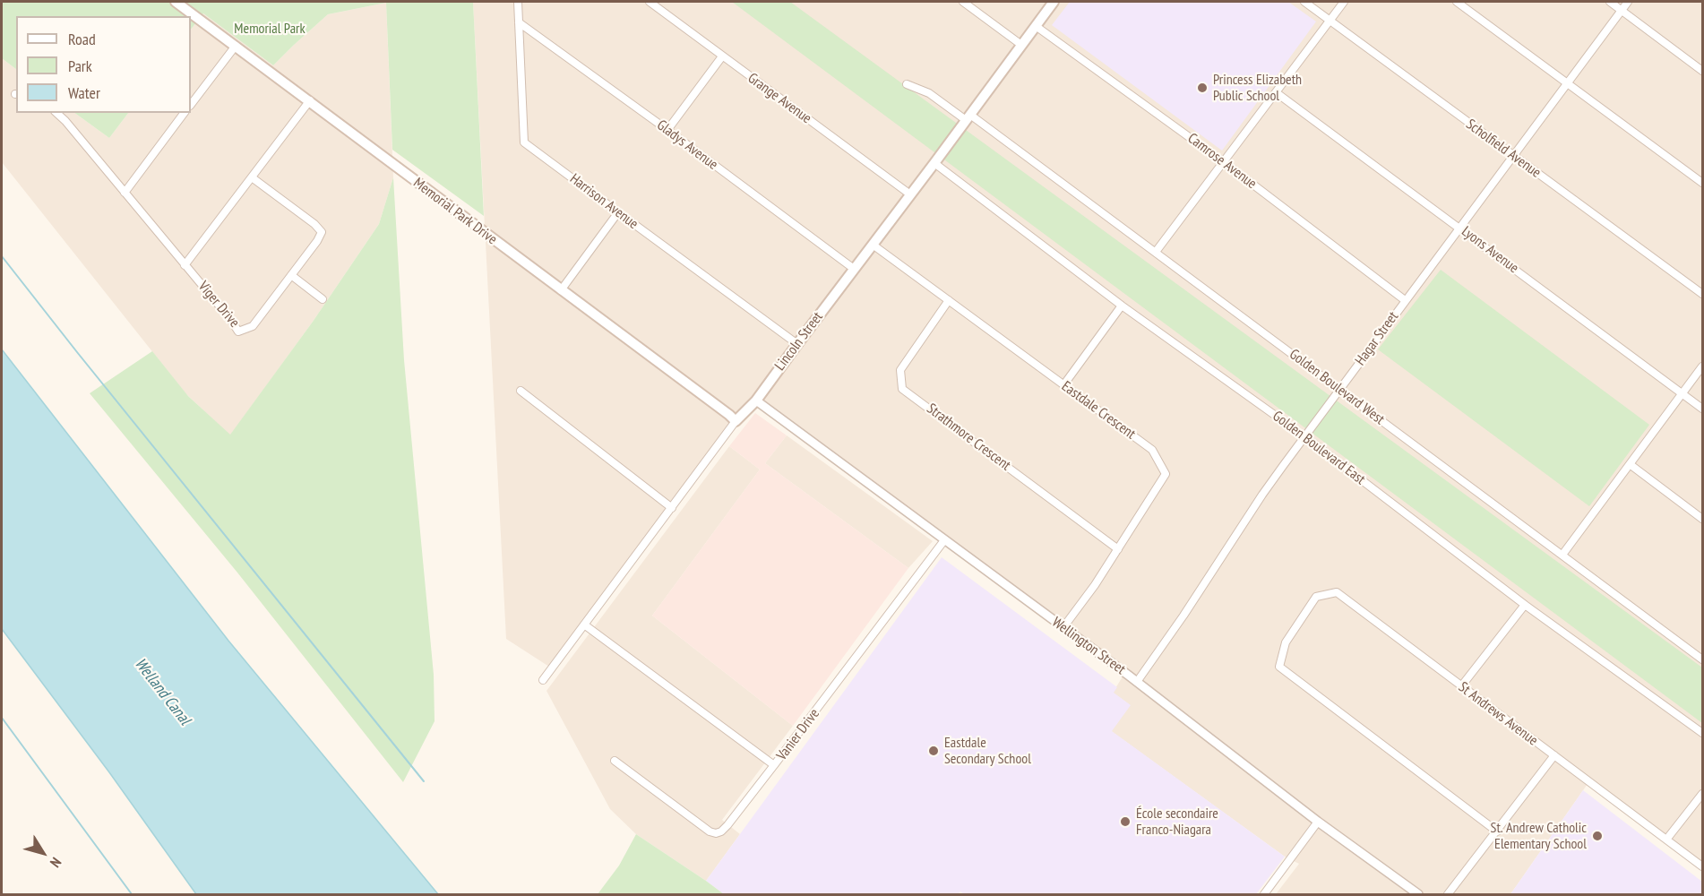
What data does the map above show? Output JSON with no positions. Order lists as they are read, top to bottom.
{
  "streets": {
    "main road": ["Memorial Park Drive", "Lincoln Street"],
    "street": [
      "Grange Avenue",
      "Gladys Avenue",
      "Scholfield Avenue",
      "Camrose Avenue",
      "Harrison Avenue",
      "Lyons Avenue",
      "Viger Drive",
      "Hagar Street",
      "Golden Boulevard West",
      "Eastdale Crescent",
      "Strathmore Crescent",
      "Golden Boulevard East",
      "Wellington Street",
      "St Andrews Avenue",
      "Vanier Drive"
    ]
  },
  "crossings": [
    ["Grange Avenue", "Lincoln Street"],
    ["Gladys Avenue", "Harrison Avenue"],
    ["Gladys Avenue", "Lincoln Street"],
    ["Scholfield Avenue", "Hagar Street"],
    ["Camrose Avenue", "Hagar Street"],
    ["Camrose Avenue", "Lincoln Street"],
    ["Harrison Avenue", "Lincoln Street"],
    ["Memorial Park Drive", "Lincoln Street"],
    ["Lyons Avenue", "Hagar Street"],
    ["Hagar Street", "Golden Boulevard West"],
    ["Hagar Street", "Golden Boulevard East"],
    ["Hagar Street", "Wellington Street"],
    ["Lincoln Street", "Golden Boulevard West"],
    ["Lincoln Street", "Eastdale Crescent"],
    ["Lincoln Street", "Golden Boulevard East"],
    ["Lincoln Street", "Wellington Street"],
    ["Lincoln Street", "Vanier Drive"],
    ["Eastdale Crescent", "Strathmore Crescent"],
    ["Eastdale Crescent", "Wellington Street"],
    ["Wellington Street", "Vanier Drive"]
  ],
  "water": ["Welland Canal"],
  "parks": ["Memorial Park"],
  "places": [
    "Princess Elizabeth Public School",
    "Eastdale Secondary School",
    "École secondaire Franco-Niagara",
    "St. Andrew Catholic Elementary School"
  ],
  "legend": ["Road", "Park", "Water"],
  "north": "bottom right"
}
